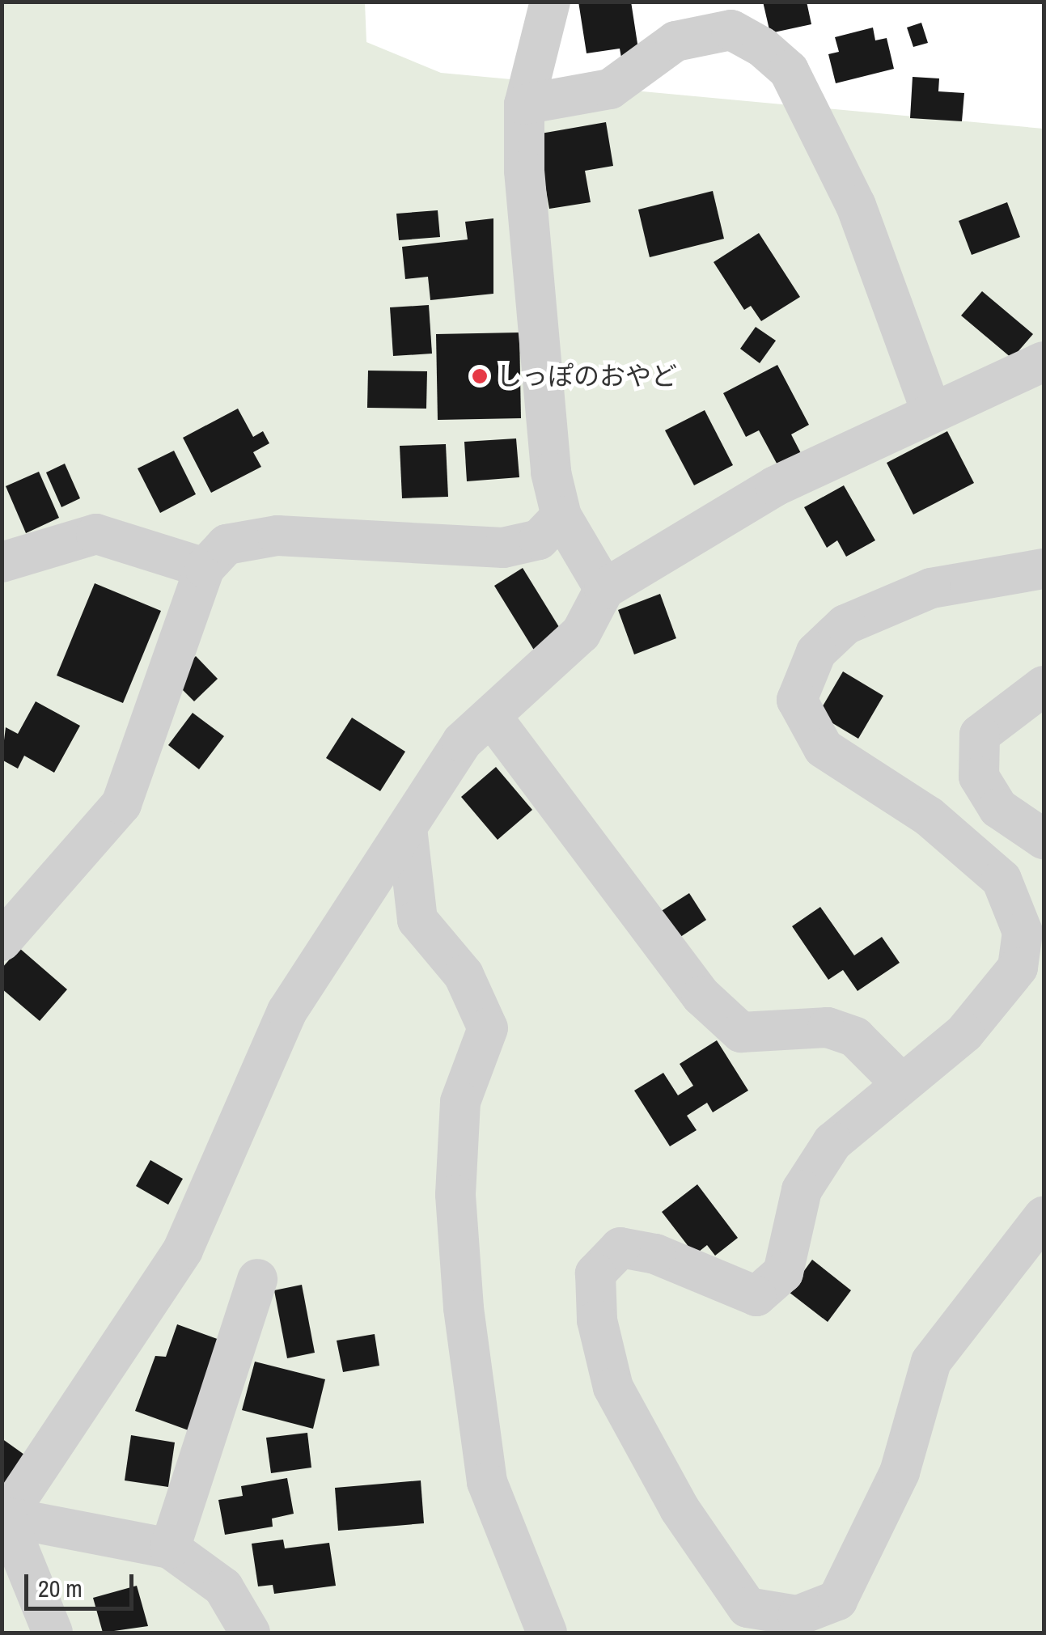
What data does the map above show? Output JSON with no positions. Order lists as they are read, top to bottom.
{
  "places": ["しっぽのおやど"],
  "scale_bar": "20 m"
}
